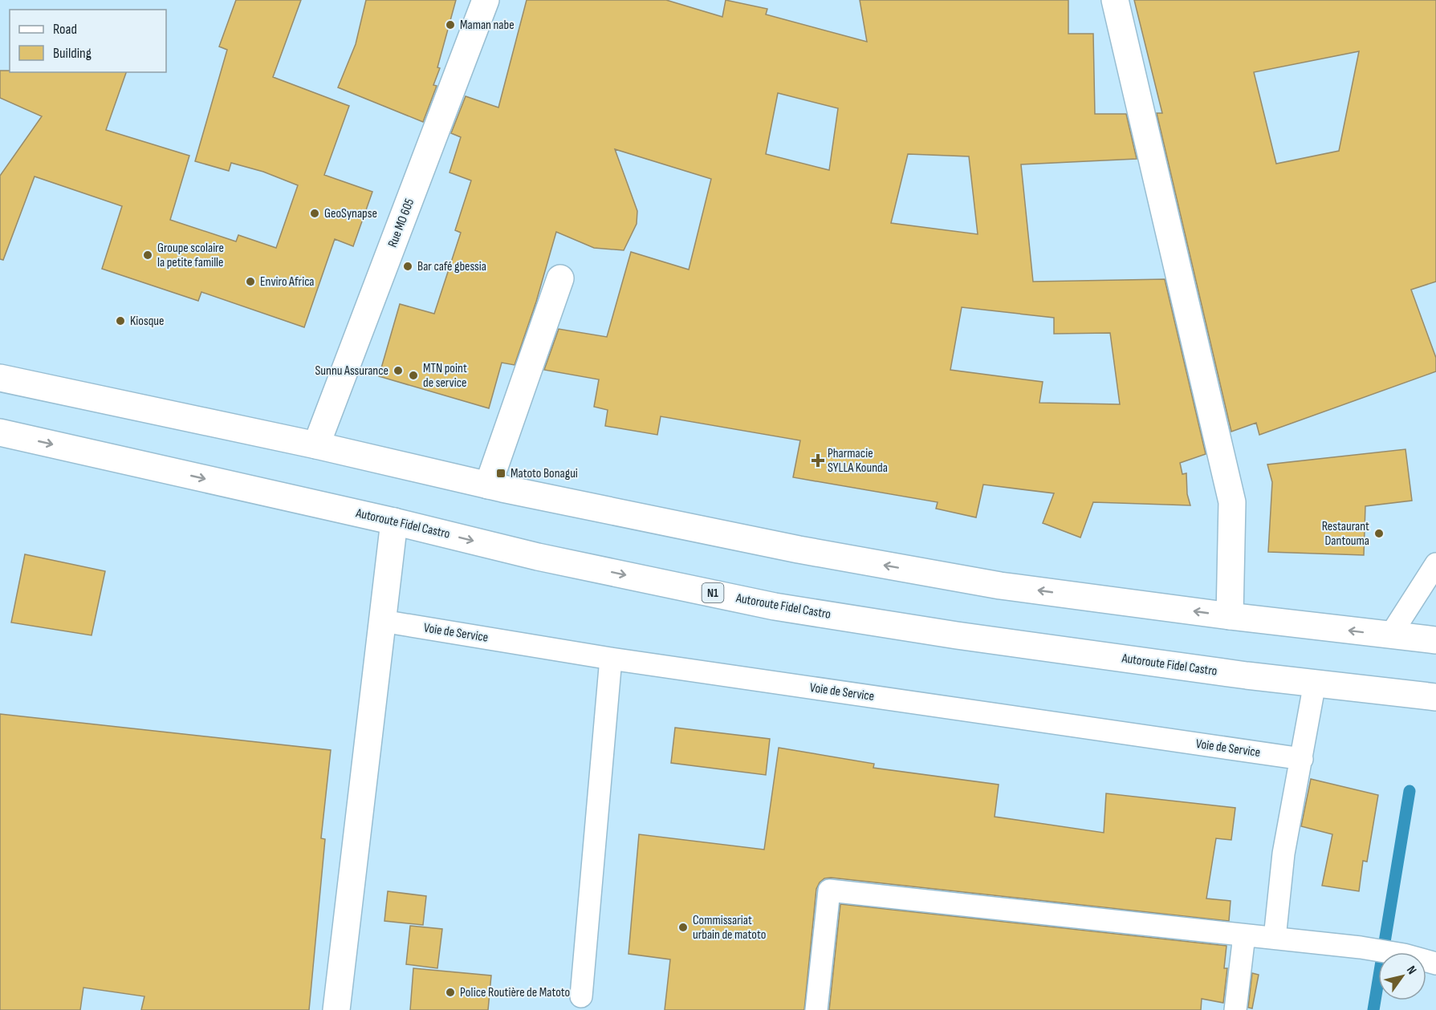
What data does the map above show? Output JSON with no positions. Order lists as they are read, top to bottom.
{
  "streets": {
    "main road": ["Rue MO 605", "Autoroute Fidel Castro", "N1"],
    "lane": ["Voie de Service"]
  },
  "places": {
    "other": [
      "Maman nabe",
      "GeoSynapse",
      "Groupe scolaire la petite famille",
      "Bar café gbessia",
      "Enviro Africa",
      "Kiosque",
      "Sunnu Assurance",
      "MTN point de service",
      "Restaurant Dantouma",
      "Commissariat urbain de matoto",
      "Police Routière de Matoto"
    ],
    "health": ["Pharmacie SYLLA Kounda"],
    "transit": ["Matoto Bonagui"]
  },
  "legend": ["Road", "Building"],
  "north": "top right"
}
